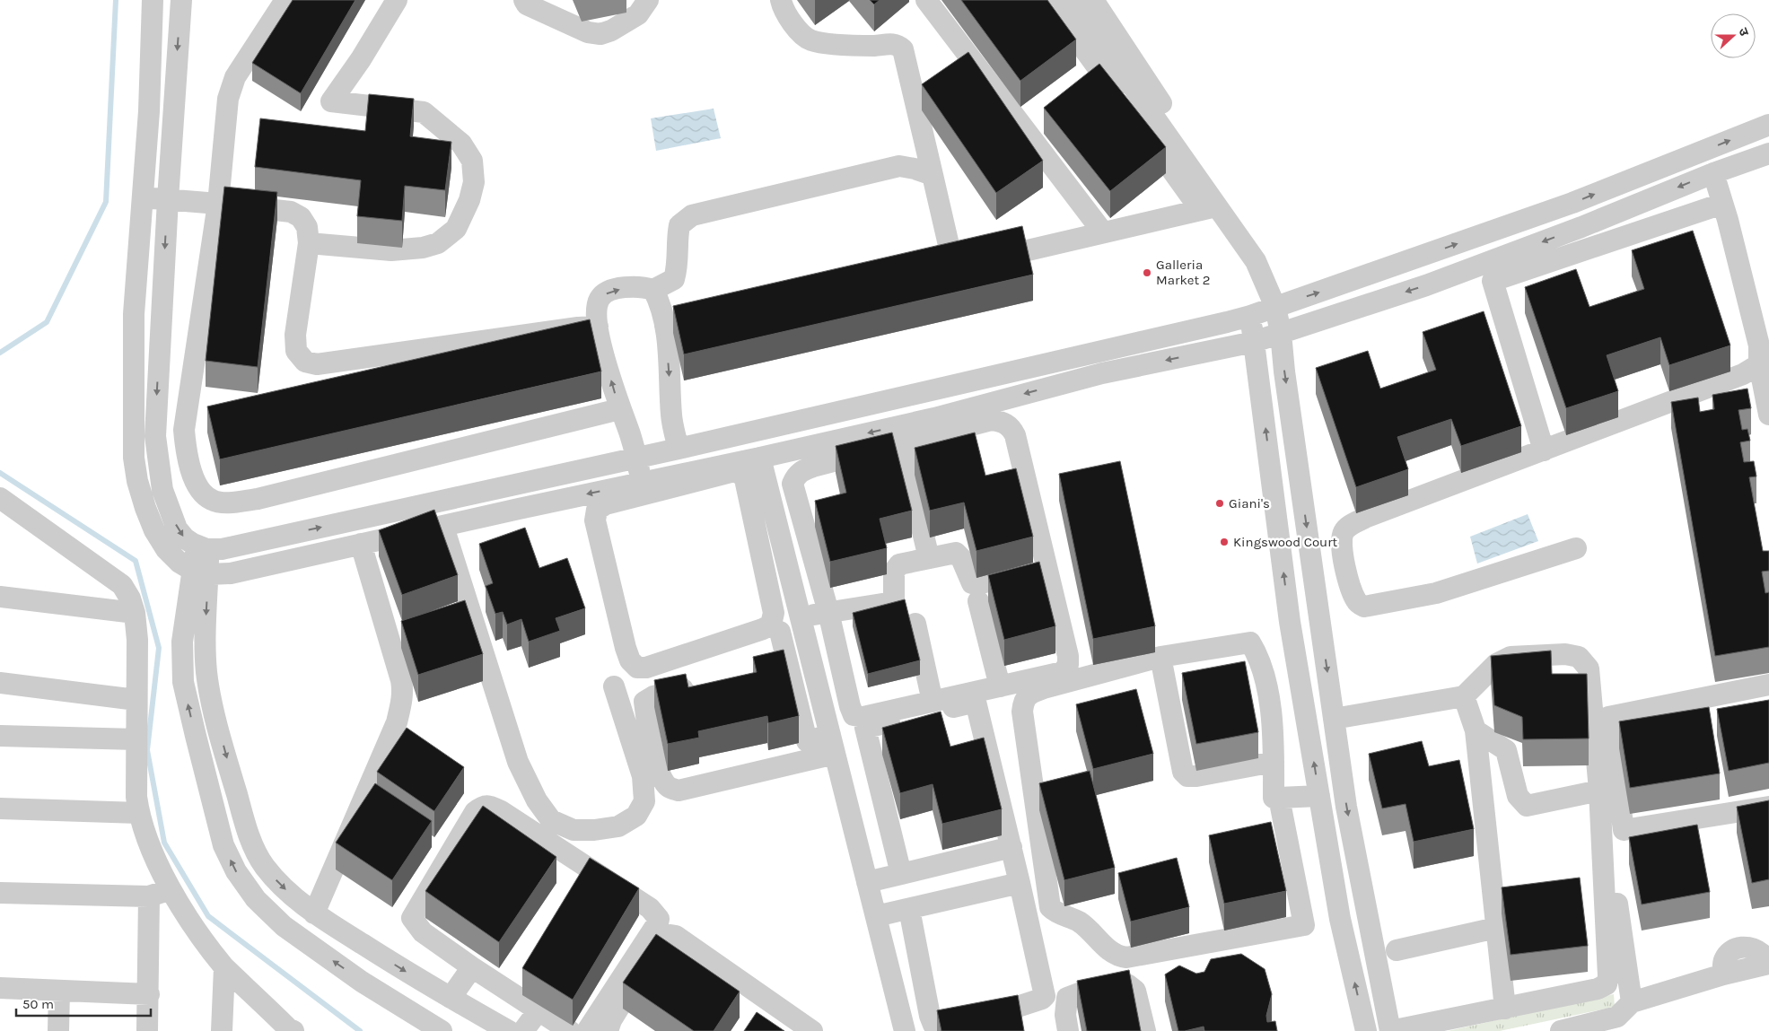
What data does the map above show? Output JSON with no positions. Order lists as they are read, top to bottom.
{
  "places": ["Galleria Market 2", "Giani's", "Kingswood Court"],
  "scale_bar": "50 m",
  "north": "right"
}
